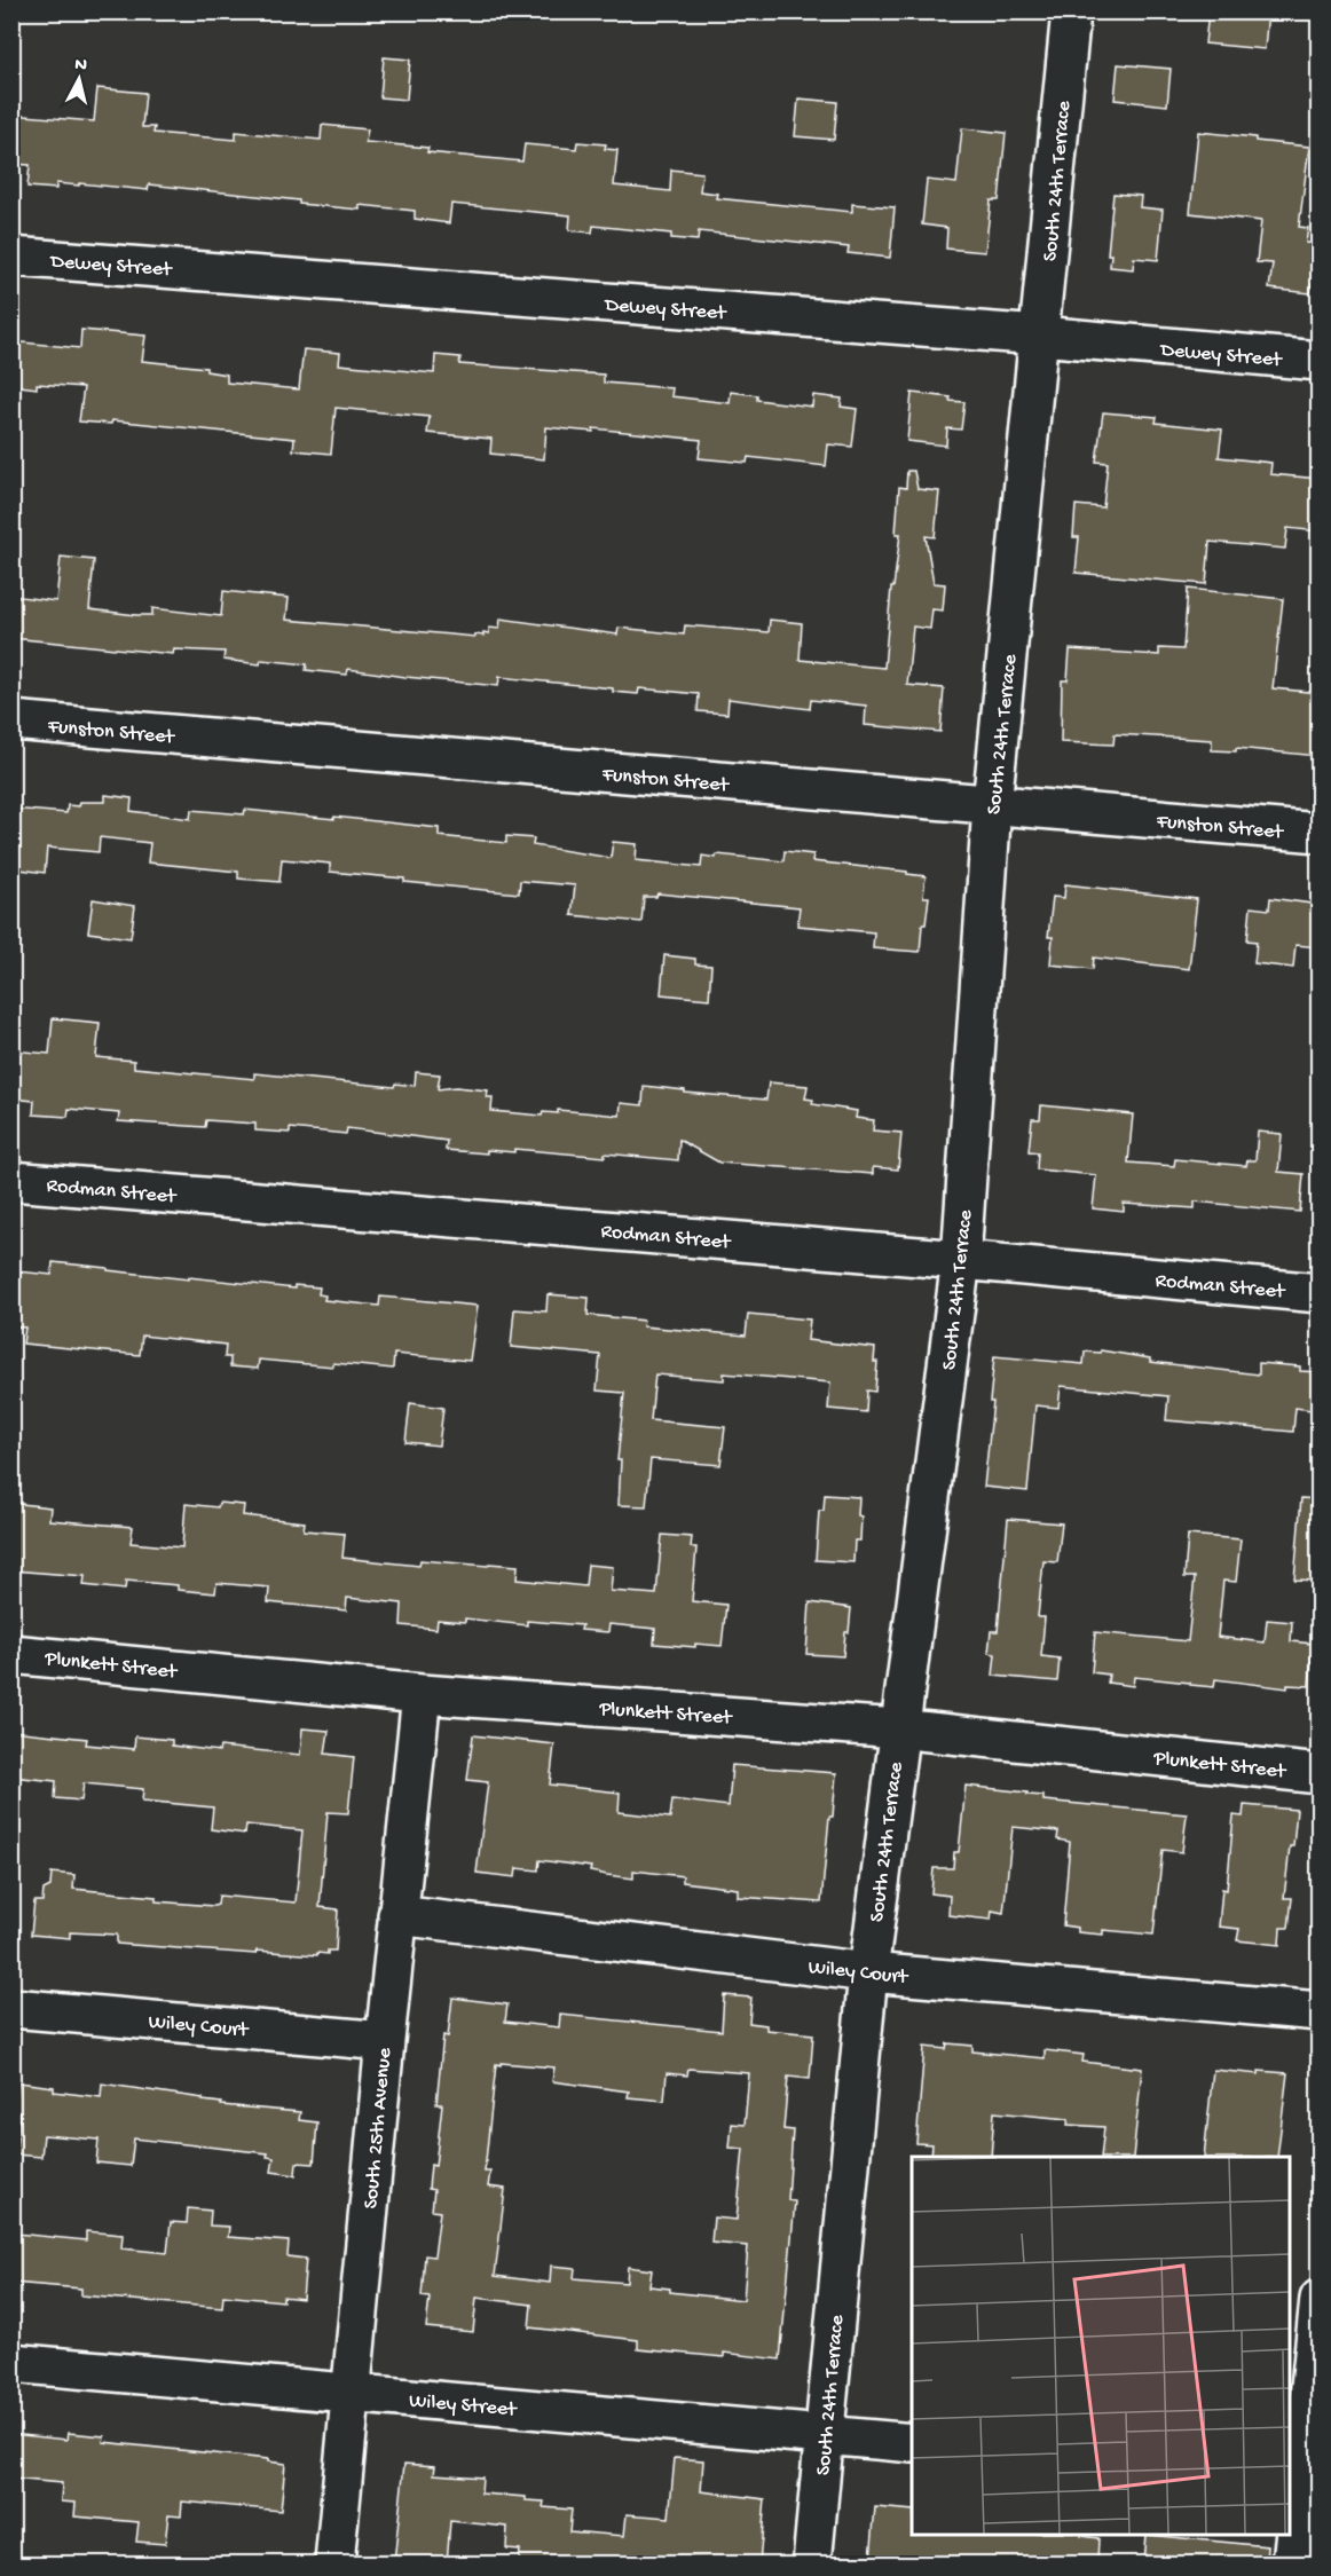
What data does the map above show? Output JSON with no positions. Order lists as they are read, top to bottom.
{
  "streets": {
    "street": [
      "South 24th Terrace",
      "Dewey Street",
      "Funston Street",
      "Rodman Street",
      "Plunkett Street",
      "Wiley Court",
      "South 25th Avenue",
      "Wiley Street"
    ]
  },
  "crossings": [
    ["South 24th Terrace", "Dewey Street"],
    ["South 24th Terrace", "Funston Street"],
    ["South 24th Terrace", "Rodman Street"],
    ["South 24th Terrace", "Plunkett Street"],
    ["South 24th Terrace", "Wiley Court"],
    ["South 24th Terrace", "Wiley Street"],
    ["Plunkett Street", "South 25th Avenue"],
    ["Wiley Court", "South 25th Avenue"],
    ["South 25th Avenue", "Wiley Street"]
  ],
  "north": "top"
}
